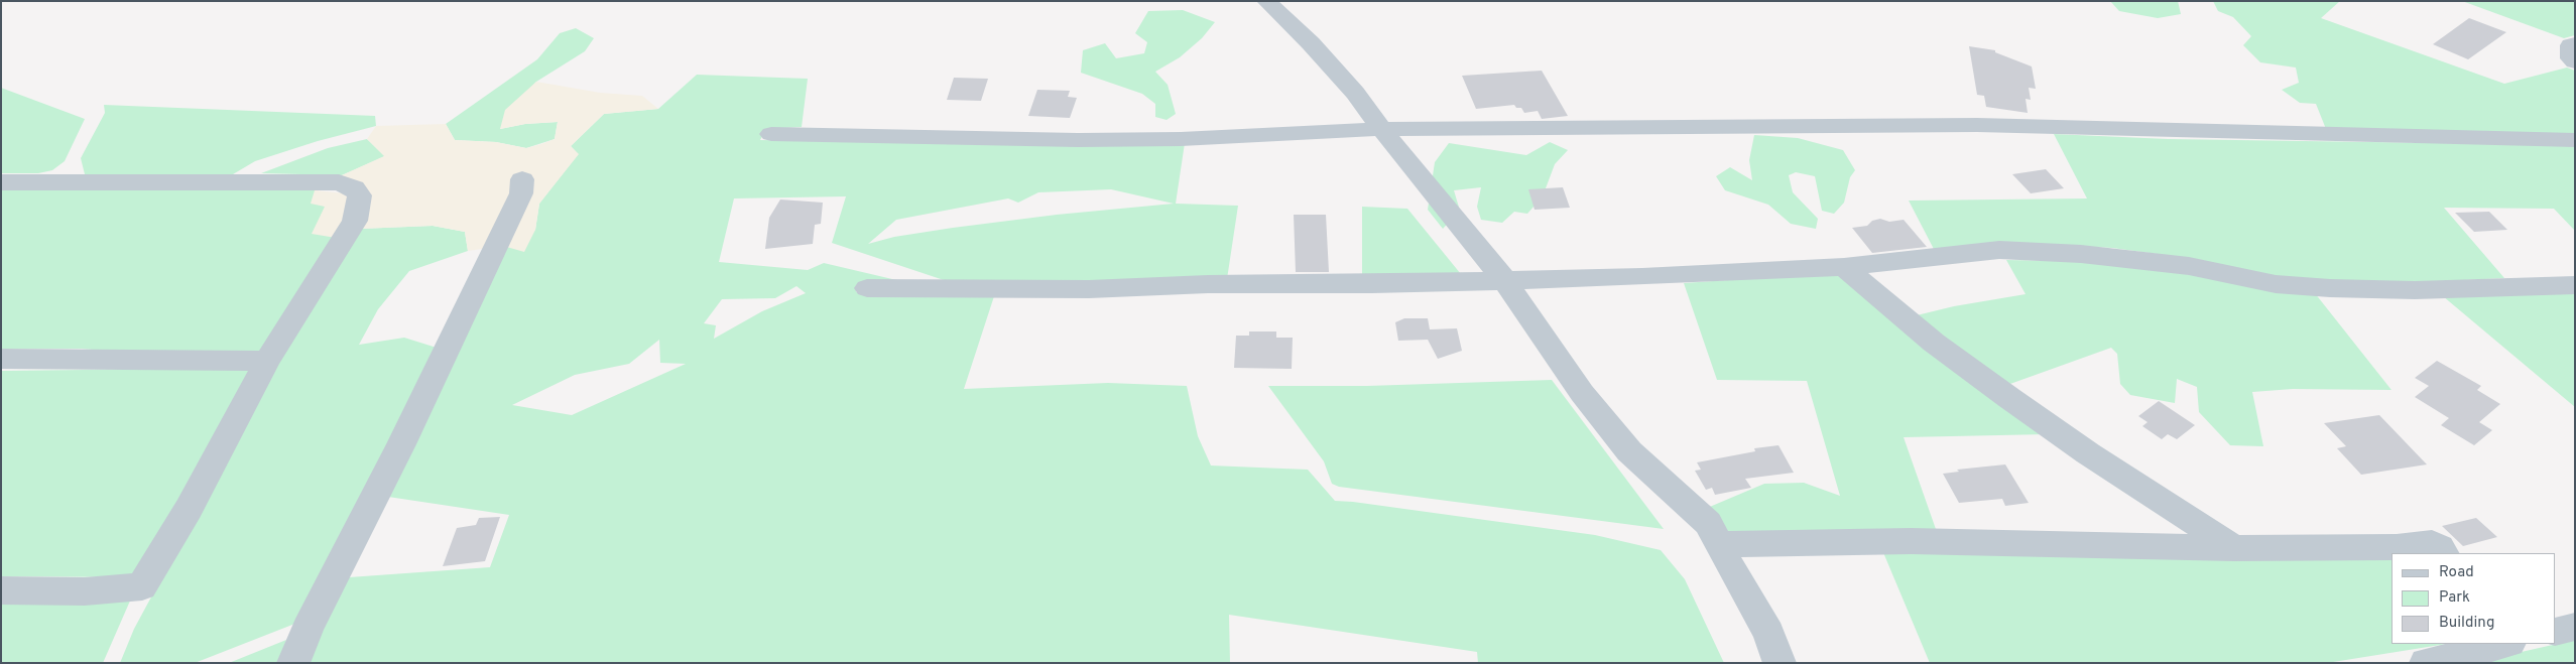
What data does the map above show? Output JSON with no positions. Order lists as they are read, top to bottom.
{
  "legend": ["Road", "Park", "Building"]
}
